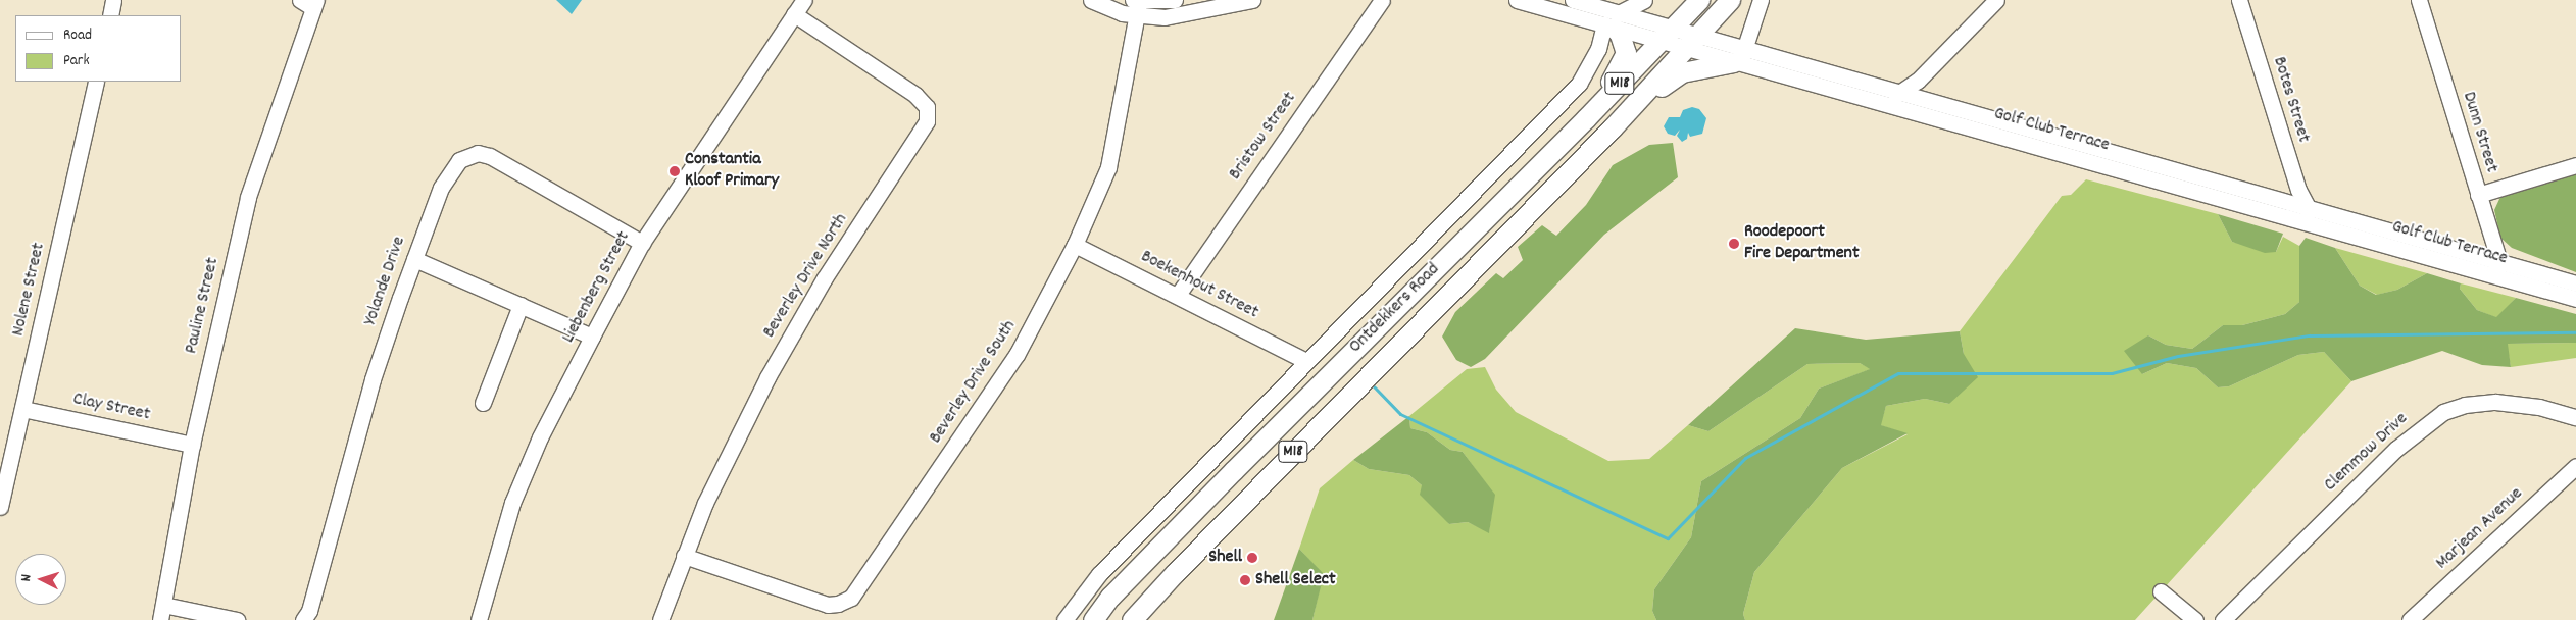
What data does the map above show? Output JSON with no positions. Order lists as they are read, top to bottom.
{
  "streets": {
    "main road": ["M18", "Ontdekkers Road"],
    "street": [
      "Botes Street",
      "Golf Club Terrace",
      "Dunn Street",
      "Bristow Street",
      "Beverley Drive North",
      "Yolande Drive",
      "Boekenhout Street",
      "Liebenberg Street",
      "Nolene Street",
      "Pauline Street",
      "Beverley Drive South",
      "Clay Street",
      "Clemmow Drive",
      "Marjean Avenue"
    ]
  },
  "crossings": [
    ["Botes Street", "Golf Club Terrace"],
    ["Golf Club Terrace", "Dunn Street"],
    ["Golf Club Terrace", "Ontdekkers Road"],
    ["Bristow Street", "Boekenhout Street"],
    ["Beverley Drive North", "Liebenberg Street"],
    ["Beverley Drive North", "Beverley Drive South"],
    ["Yolande Drive", "Liebenberg Street"],
    ["Boekenhout Street", "Ontdekkers Road"],
    ["Boekenhout Street", "Beverley Drive South"],
    ["Nolene Street", "Clay Street"],
    ["Pauline Street", "Clay Street"]
  ],
  "places": [
    "Constantia Kloof Primary",
    "Roodepoort Fire Department",
    "Shell",
    "Shell Select"
  ],
  "legend": ["Road", "Park"],
  "north": "left"
}
